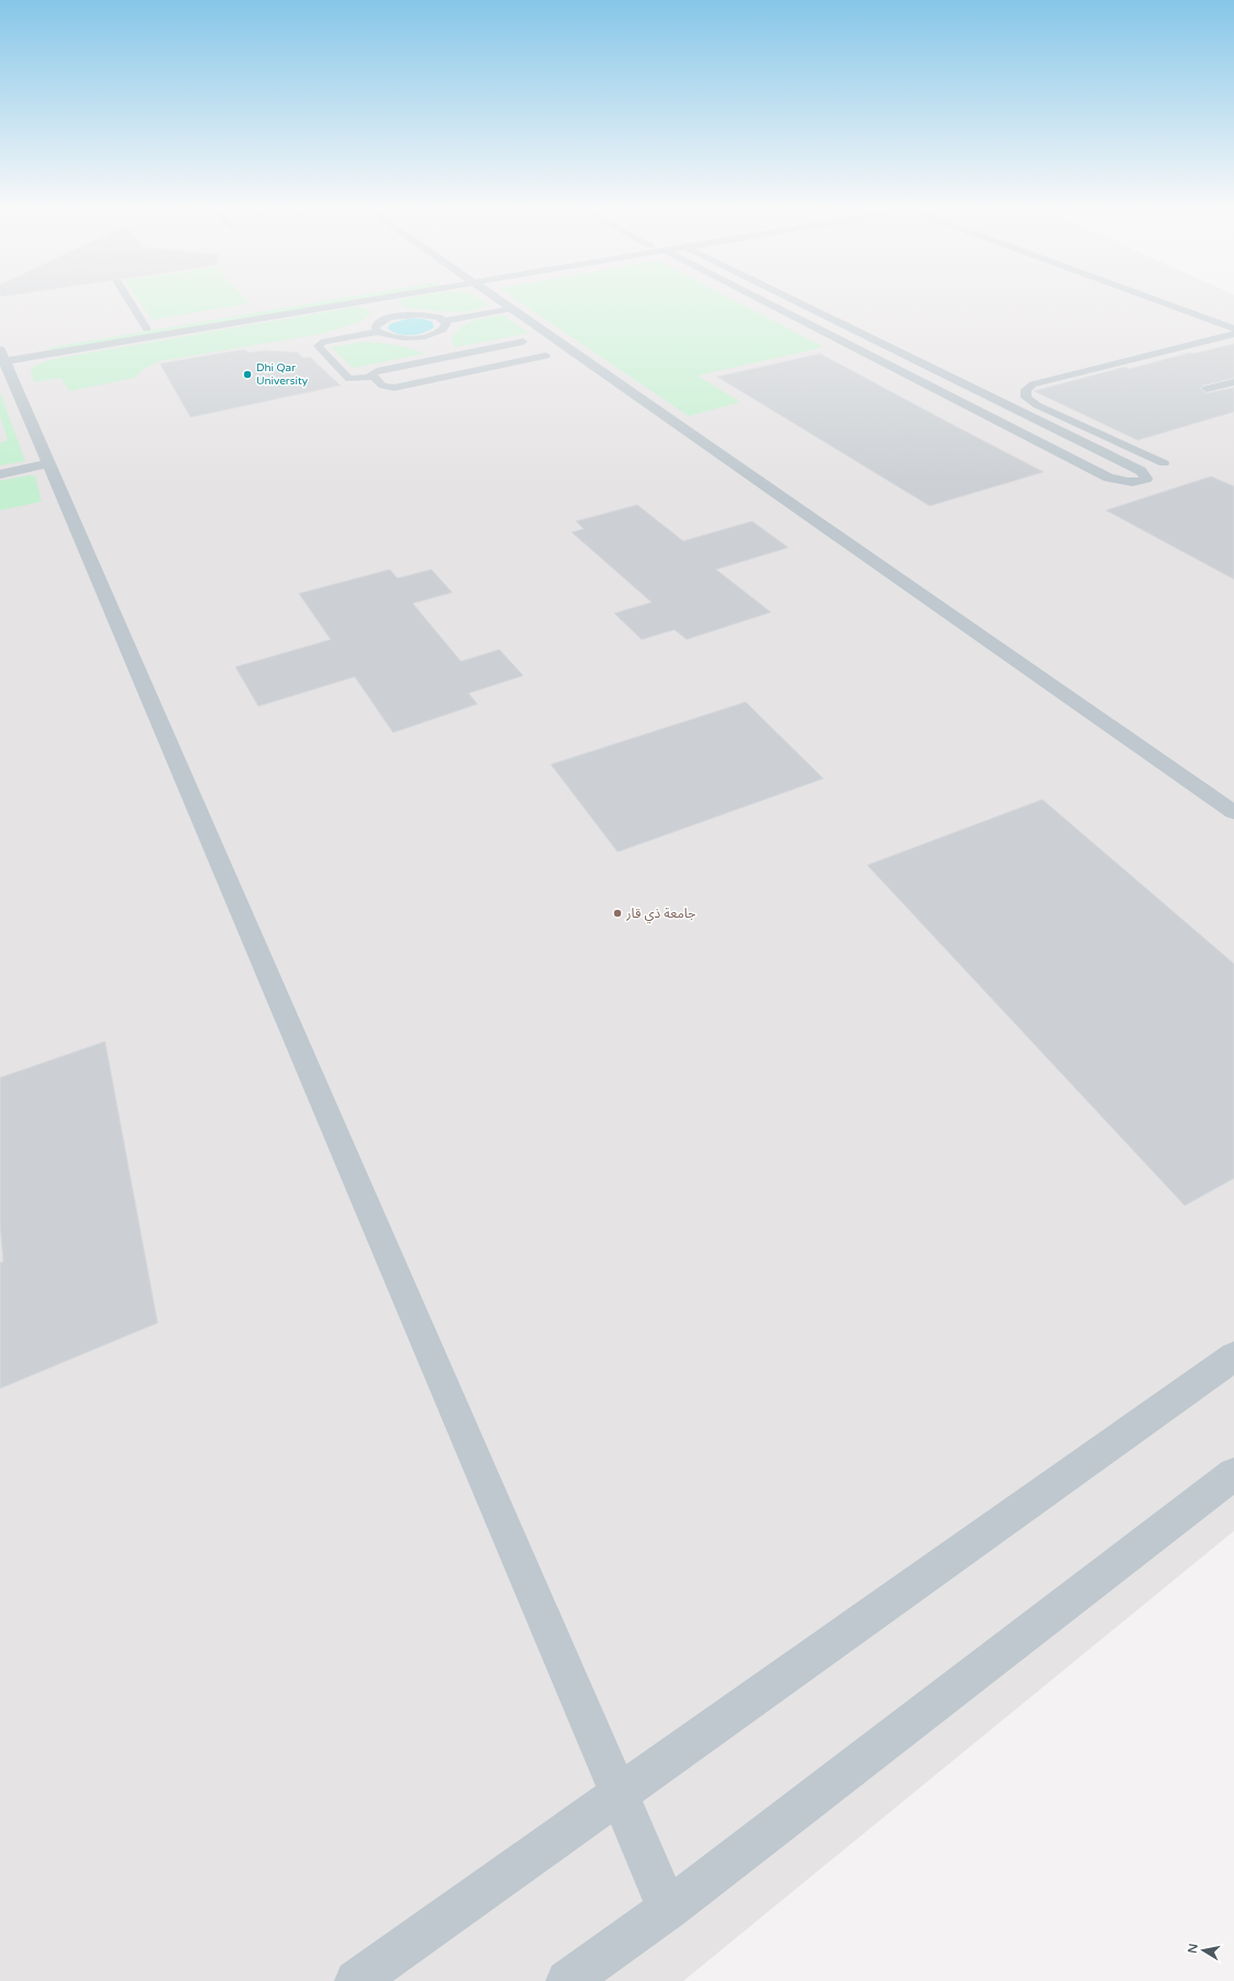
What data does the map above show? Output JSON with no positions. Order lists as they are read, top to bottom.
{
  "places": ["Dhi Qar University", "جامعة ذي قار"],
  "north": "left"
}
